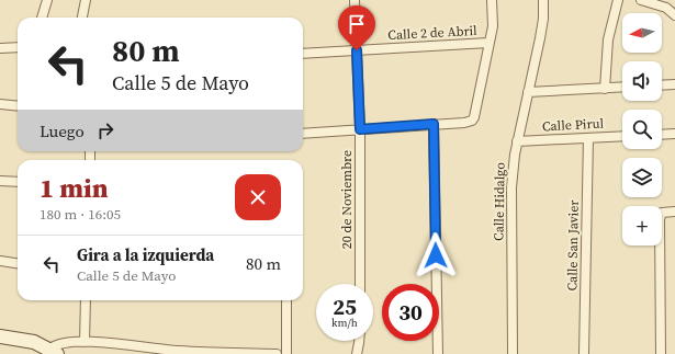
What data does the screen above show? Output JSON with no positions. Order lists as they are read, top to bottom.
{
  "streets": {
    "street": [
      "Calle 2 de Abril",
      "Calle Pirul",
      "20 de Noviembre",
      "Calle Hidalgo",
      "Calle San Javier"
    ]
  },
  "crossings": [
    ["Calle 2 de Abril", "20 de Noviembre"],
    ["Calle Pirul", "Calle Hidalgo"],
    ["Calle Pirul", "Calle San Javier"]
  ],
  "north": "left",
  "page": {
    "map_buttons": "+",
    "turn": ["80 m", "Calle 5 de Mayo"],
    "then": "Luego",
    "heading": ["1 min", "180 m · 16:05"],
    "list": [
      {
        "name": "Gira a la izquierda",
        "note": "Calle 5 de Mayo",
        "value": "80 m"
      }
    ],
    "speed": "25 km/h",
    "limit": "30"
  }
}
